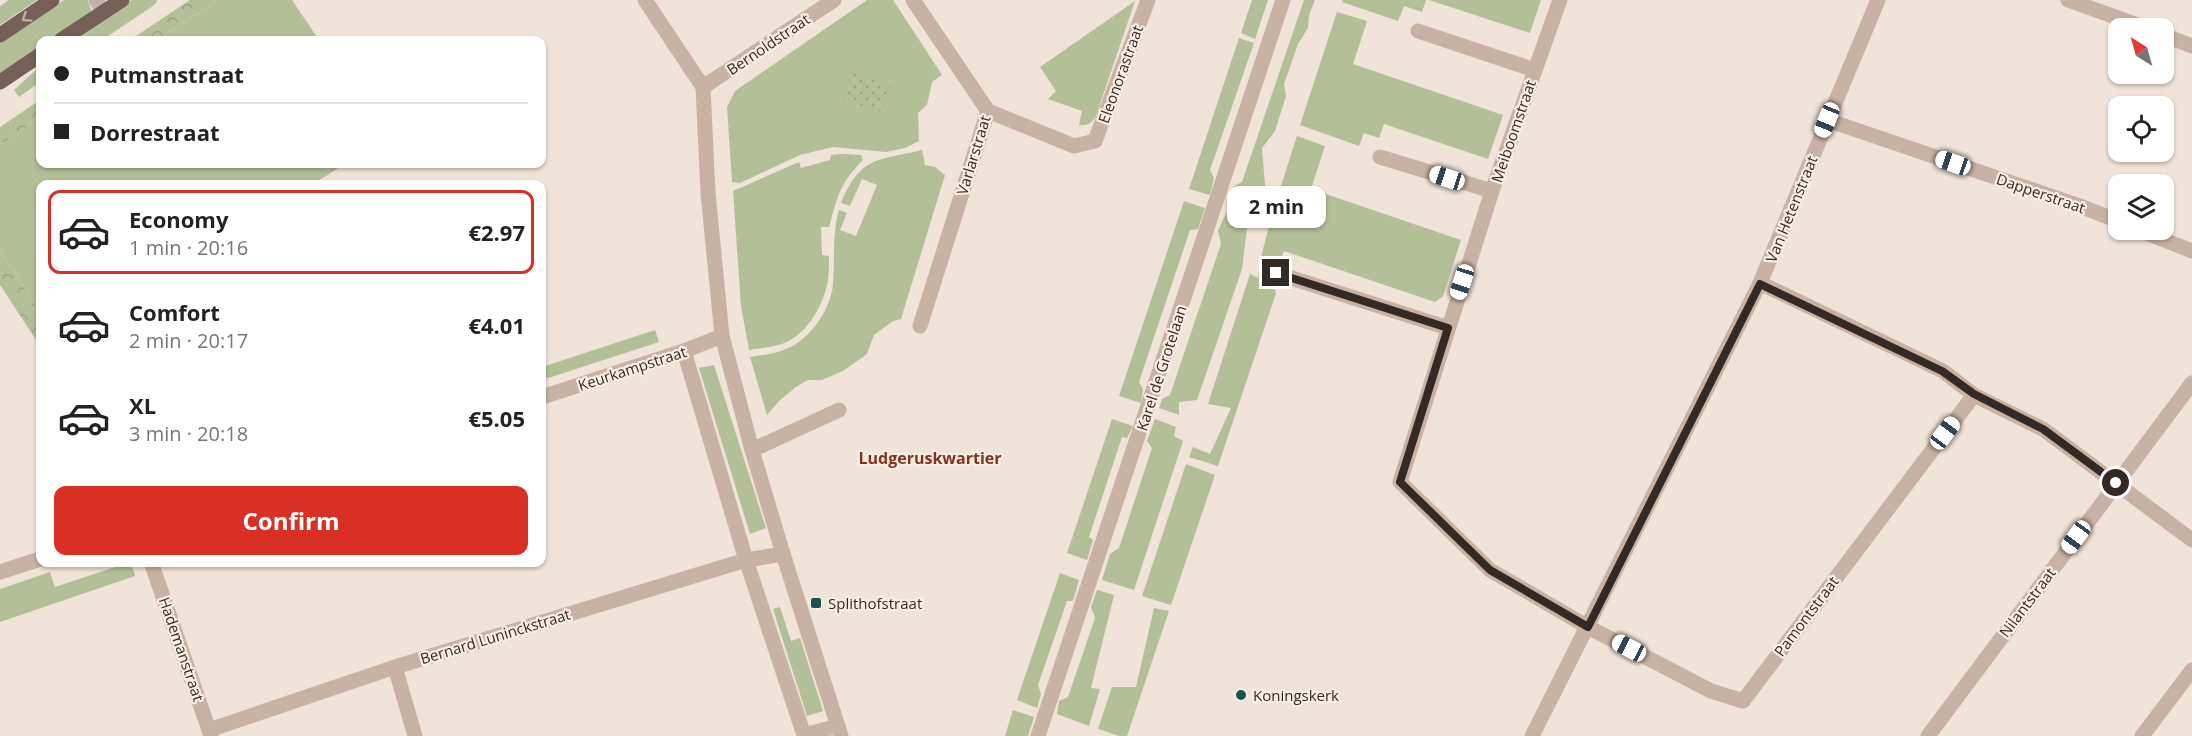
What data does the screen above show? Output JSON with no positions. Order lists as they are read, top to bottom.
{
  "streets": {
    "street": [
      "Bernoldstraat",
      "Eleonorastraat",
      "Meiboomstraat",
      "Varlarstraat",
      "Dapperstraat",
      "Van Hetenstraat",
      "Keurkampstraat",
      "Karel de Grotelaan",
      "Nilantstraat",
      "Pamontstraat",
      "Bernard Luninckstraat",
      "Hademanstraat"
    ]
  },
  "crossings": [
    ["Eleonorastraat", "Varlarstraat"],
    ["Meiboomstraat", "Van Hetenstraat"],
    ["Meiboomstraat", "Pamontstraat"],
    ["Dapperstraat", "Van Hetenstraat"],
    ["Van Hetenstraat", "Pamontstraat"],
    ["Bernard Luninckstraat", "Hademanstraat"]
  ],
  "districts": ["Ludgeruskwartier"],
  "places": {
    "transit": ["Splithofstraat"],
    "other": ["Koningskerk"]
  },
  "north": "top left",
  "page": {
    "banner": ["Putmanstraat", "Dorrestraat"],
    "bubble": "2 min",
    "list": [
      {
        "name": "Economy",
        "note": "1 min · 20:16",
        "value": "€2.97"
      },
      {
        "name": "Comfort",
        "note": "2 min · 20:17",
        "value": "€4.01"
      },
      {
        "name": "XL",
        "note": "3 min · 20:18",
        "value": "€5.05"
      }
    ],
    "buttons": "Confirm"
  }
}
